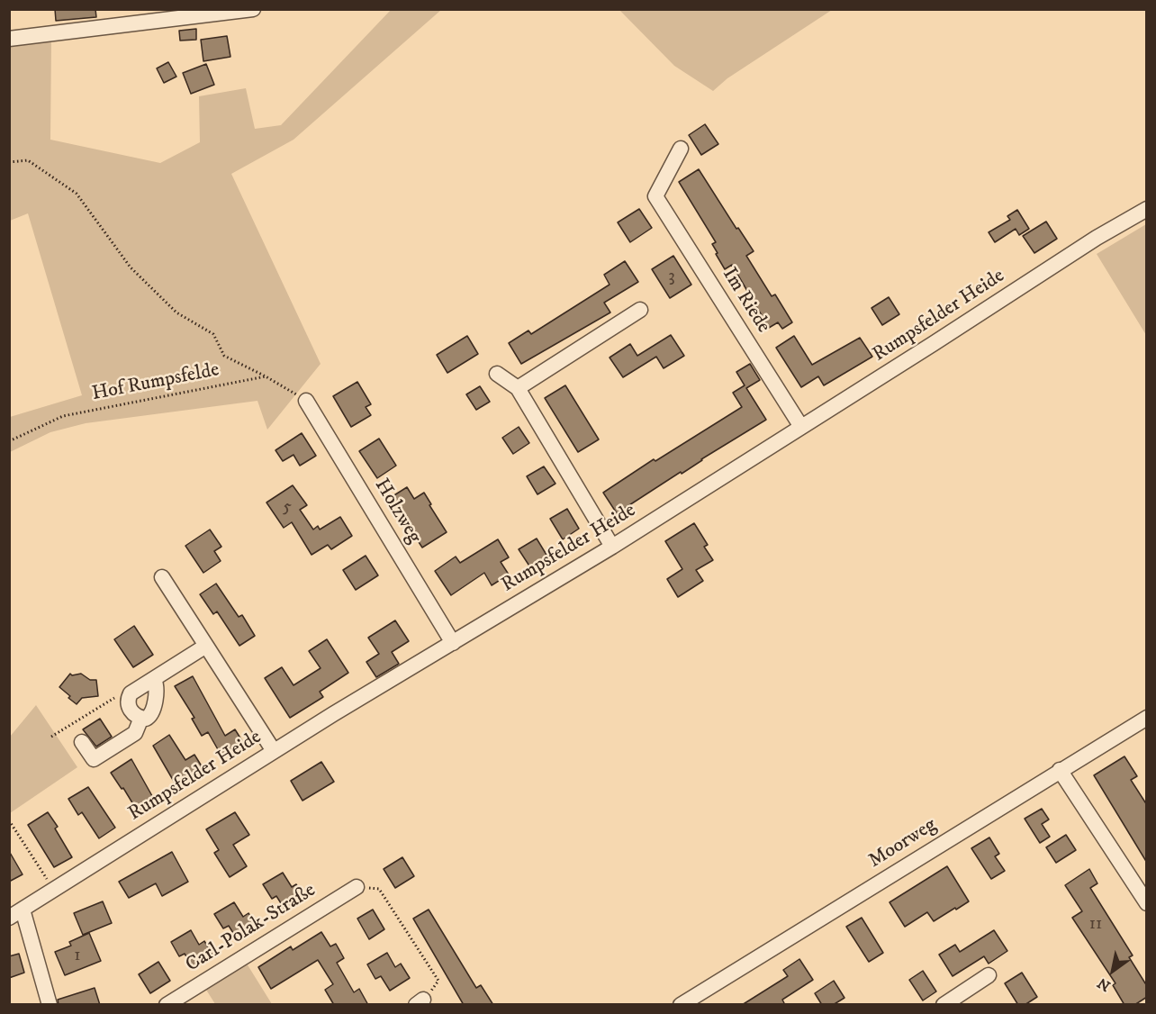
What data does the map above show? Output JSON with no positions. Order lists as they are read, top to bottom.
{
  "streets": {
    "street": [
      "Im Riede",
      "Rumpsfelder Heide",
      "Holzweg",
      "Moorweg",
      "Carl-Polak-Straße"
    ],
    "path": ["Hof Rumpsfelde"]
  },
  "crossings": [
    ["Im Riede", "Rumpsfelder Heide"],
    ["Rumpsfelder Heide", "Holzweg"]
  ],
  "house_numbers": [
    "3",
    "5",
    "11",
    "1"
  ],
  "north": "bottom left"
}
